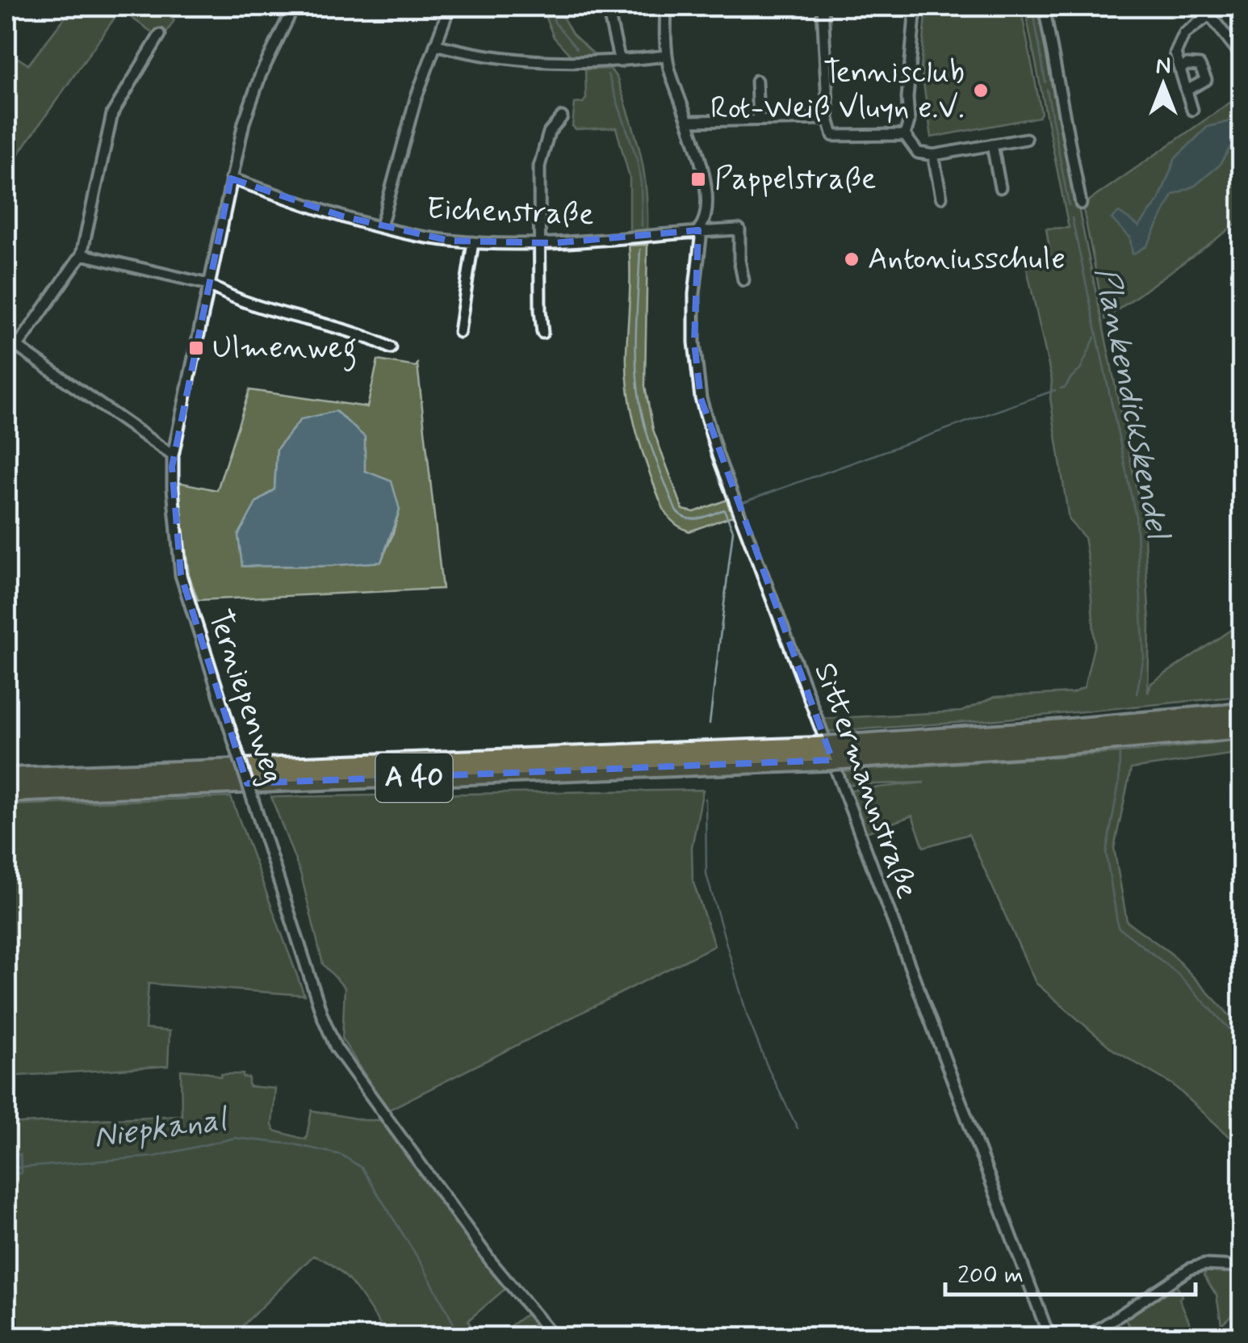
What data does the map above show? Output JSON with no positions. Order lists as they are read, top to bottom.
{
  "streets": {
    "highway": ["A 40"],
    "street": ["Eichenstraße", "Terniepenweg", "Sittermannstraße"]
  },
  "crossings": [
    ["Eichenstraße", "Terniepenweg"],
    ["Eichenstraße", "Sittermannstraße"]
  ],
  "water": ["Plankendickskendel", "Niepkanal"],
  "places": {
    "other": ["Tennisclub Rot-Weiß Vluyn e.V.", "Antoniusschule"],
    "transit": ["Pappelstraße", "Ulmenweg"]
  },
  "scale_bar": "200 m",
  "north": "top"
}
